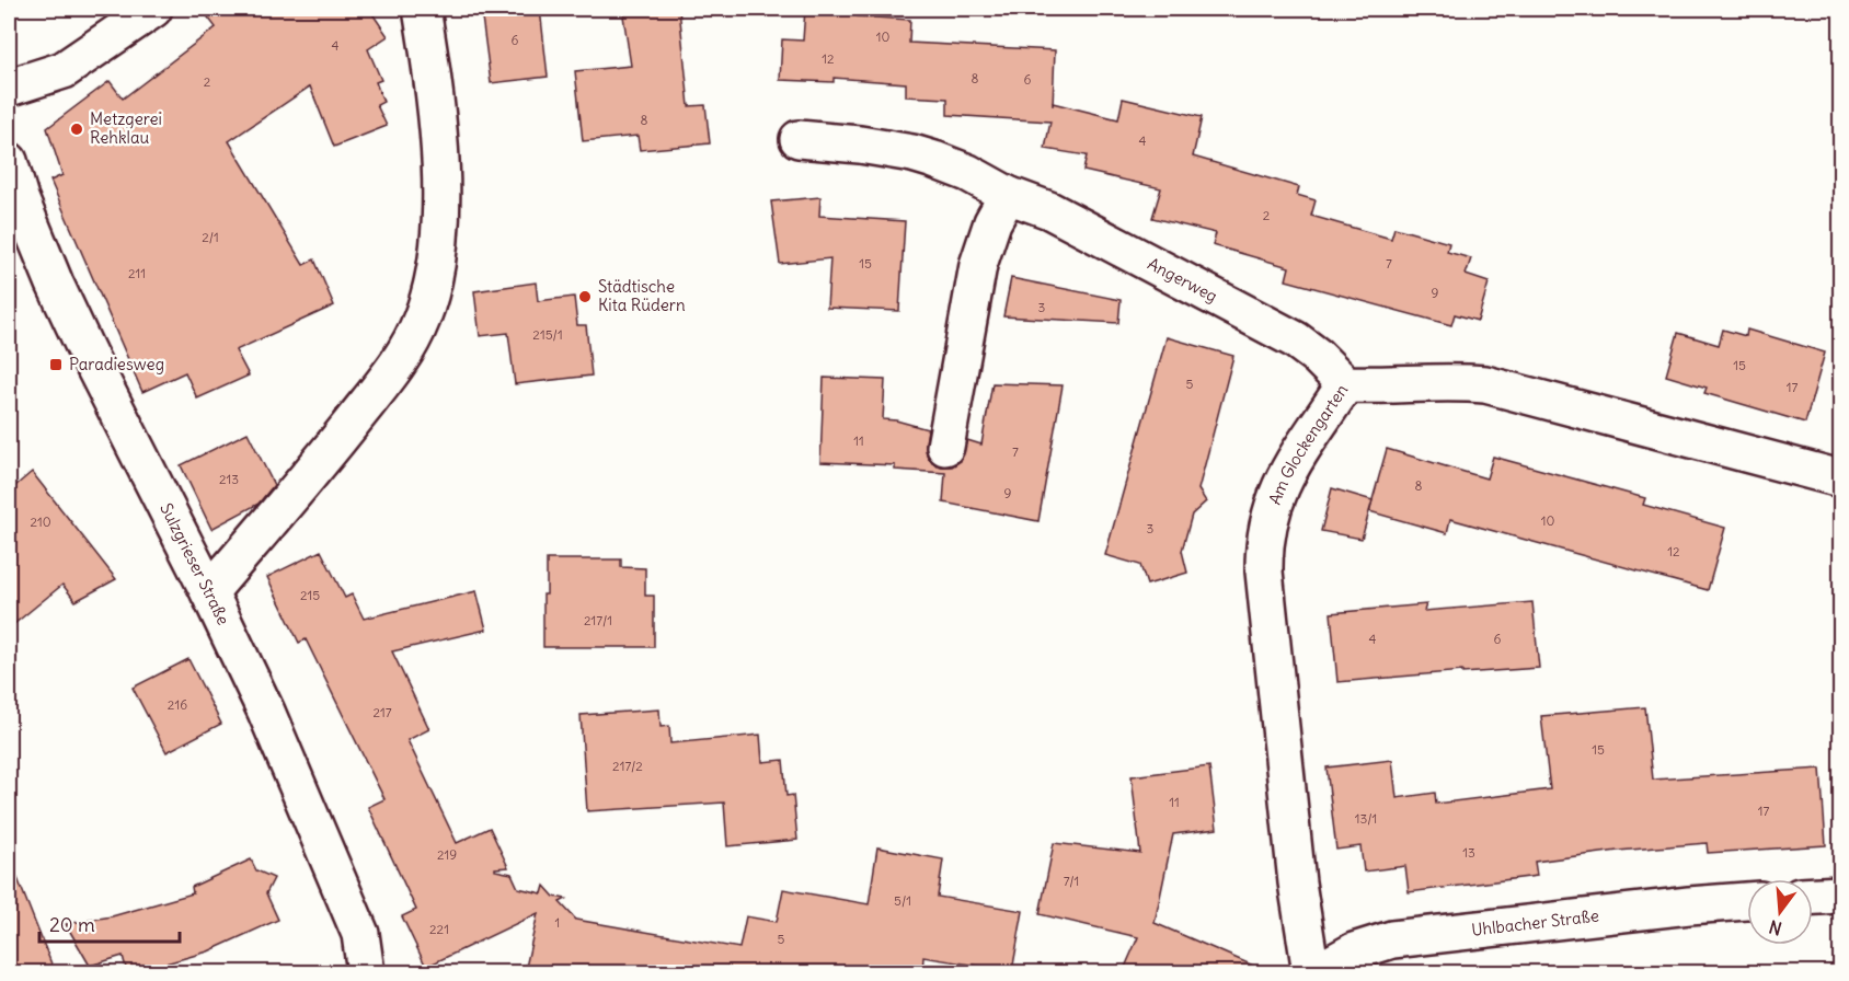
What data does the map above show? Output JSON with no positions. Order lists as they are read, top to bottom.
{
  "streets": {
    "street": [
      "Angerweg",
      "Am Glockengarten",
      "Sulzgrieser Straße",
      "Uhlbacher Straße"
    ]
  },
  "crossings": [
    ["Angerweg", "Am Glockengarten"]
  ],
  "places": {
    "other": ["Metzgerei Rehklau", "Städtische Kita Rüdern"],
    "transit": ["Paradiesweg"]
  },
  "house_numbers": [
    "10",
    "6",
    "4",
    "12",
    "8",
    "6",
    "2",
    "8",
    "4",
    "2",
    "2/1",
    "15",
    "7",
    "211",
    "9",
    "3",
    "215/1",
    "15",
    "5",
    "17",
    "11",
    "7",
    "213",
    "8",
    "9",
    "10",
    "210",
    "3",
    "12",
    "215",
    "217/1",
    "4",
    "6",
    "216",
    "217",
    "15",
    "217/2",
    "11",
    "17",
    "13/1",
    "13",
    "219",
    "7/1",
    "5/1",
    "1",
    "221",
    "5"
  ],
  "scale_bar": "20 m",
  "north": "bottom"
}
